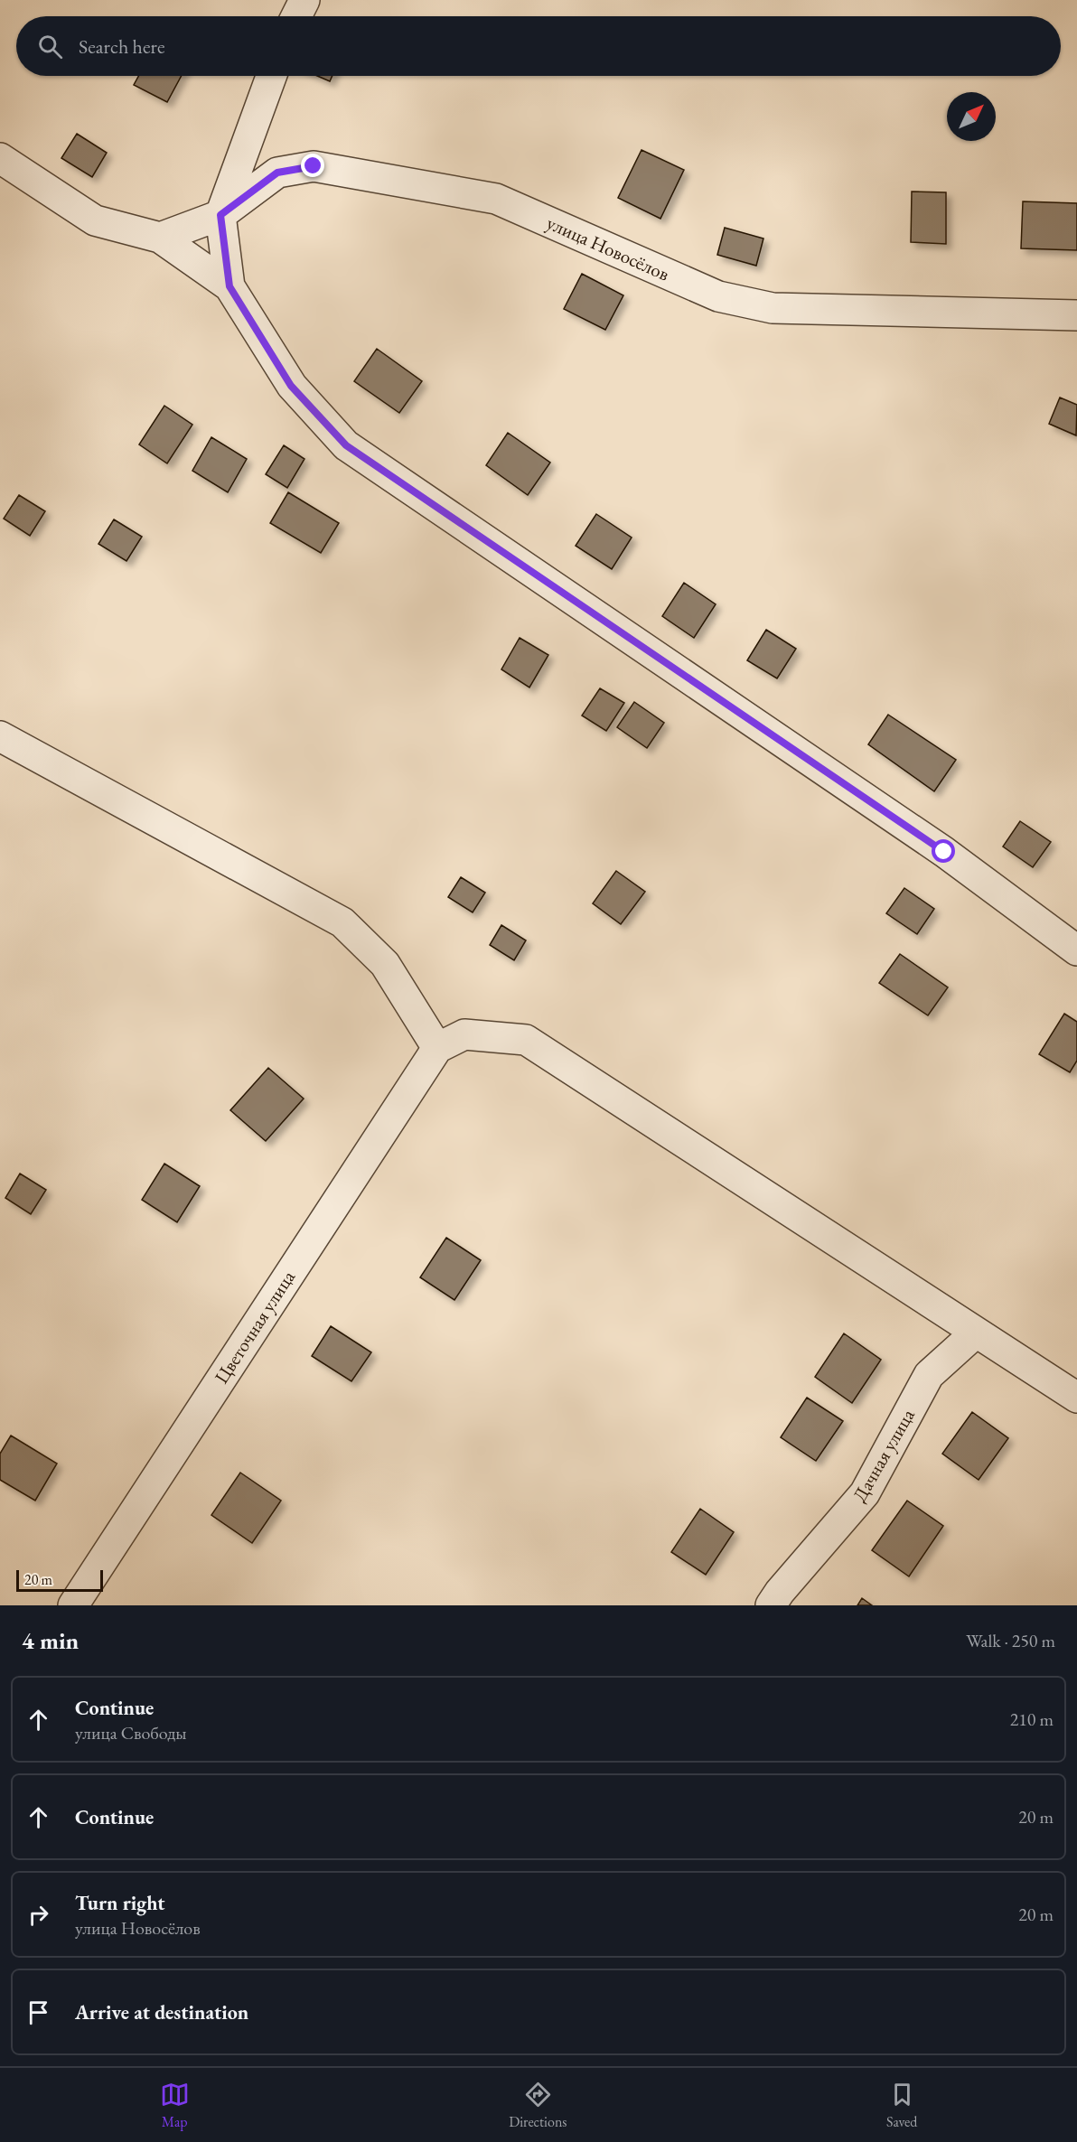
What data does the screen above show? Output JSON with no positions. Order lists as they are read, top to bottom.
{
  "streets": {
    "street": ["улица Новосёлов", "Цветочная улица", "Дачная улица"]
  },
  "scale_bar": "20 m",
  "north": "top right",
  "page": {
    "search": "Search here",
    "scale": "20 m",
    "heading": ["4 min", "Walk · 250 m"],
    "list": [
      ["Continue", "улица Свободы", "210 m"],
      ["Continue", "20 m"],
      ["Turn right", "улица Новосёлов", "20 m"],
      "Arrive at destination"
    ],
    "nav": ["Map", "Directions", "Saved"]
  }
}
